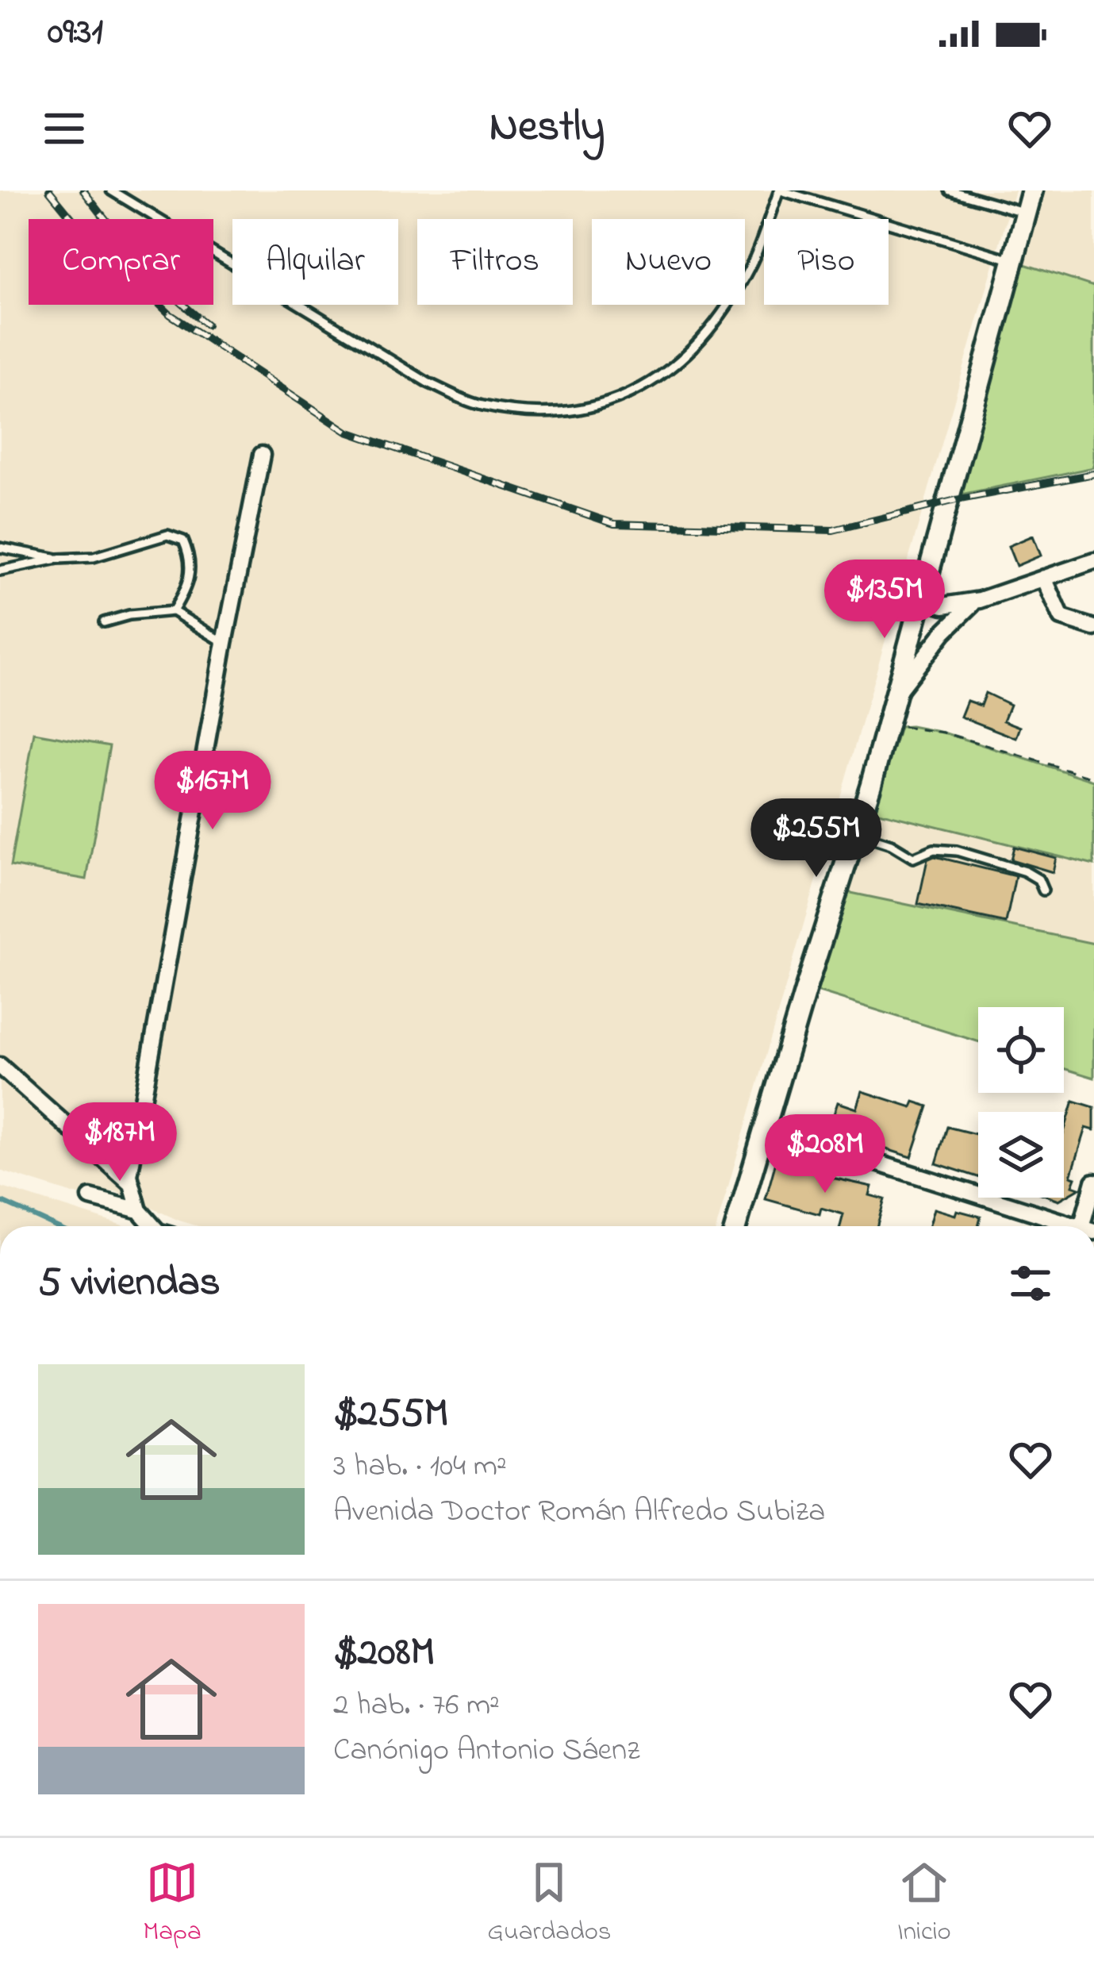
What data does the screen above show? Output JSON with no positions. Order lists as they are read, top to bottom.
{
  "page": {
    "status": "09:31",
    "header": "Nestly",
    "chip": [
      "Comprar",
      "Alquilar",
      "Filtros",
      "Nuevo",
      "Piso"
    ],
    "price": [
      "$135M",
      "$167M",
      "$255M",
      "$187M",
      "$208M"
    ],
    "heading": "5 viviendas",
    "list": [
      {
        "name": "$255M",
        "note": "3 hab. · 104 m² · Avenida Doctor Román Alfredo Subiza"
      },
      {
        "name": "$208M",
        "note": "2 hab. · 76 m² · Canónigo Antonio Sáenz"
      }
    ],
    "tabs": ["Mapa", "Guardados", "Inicio"]
  }
}
